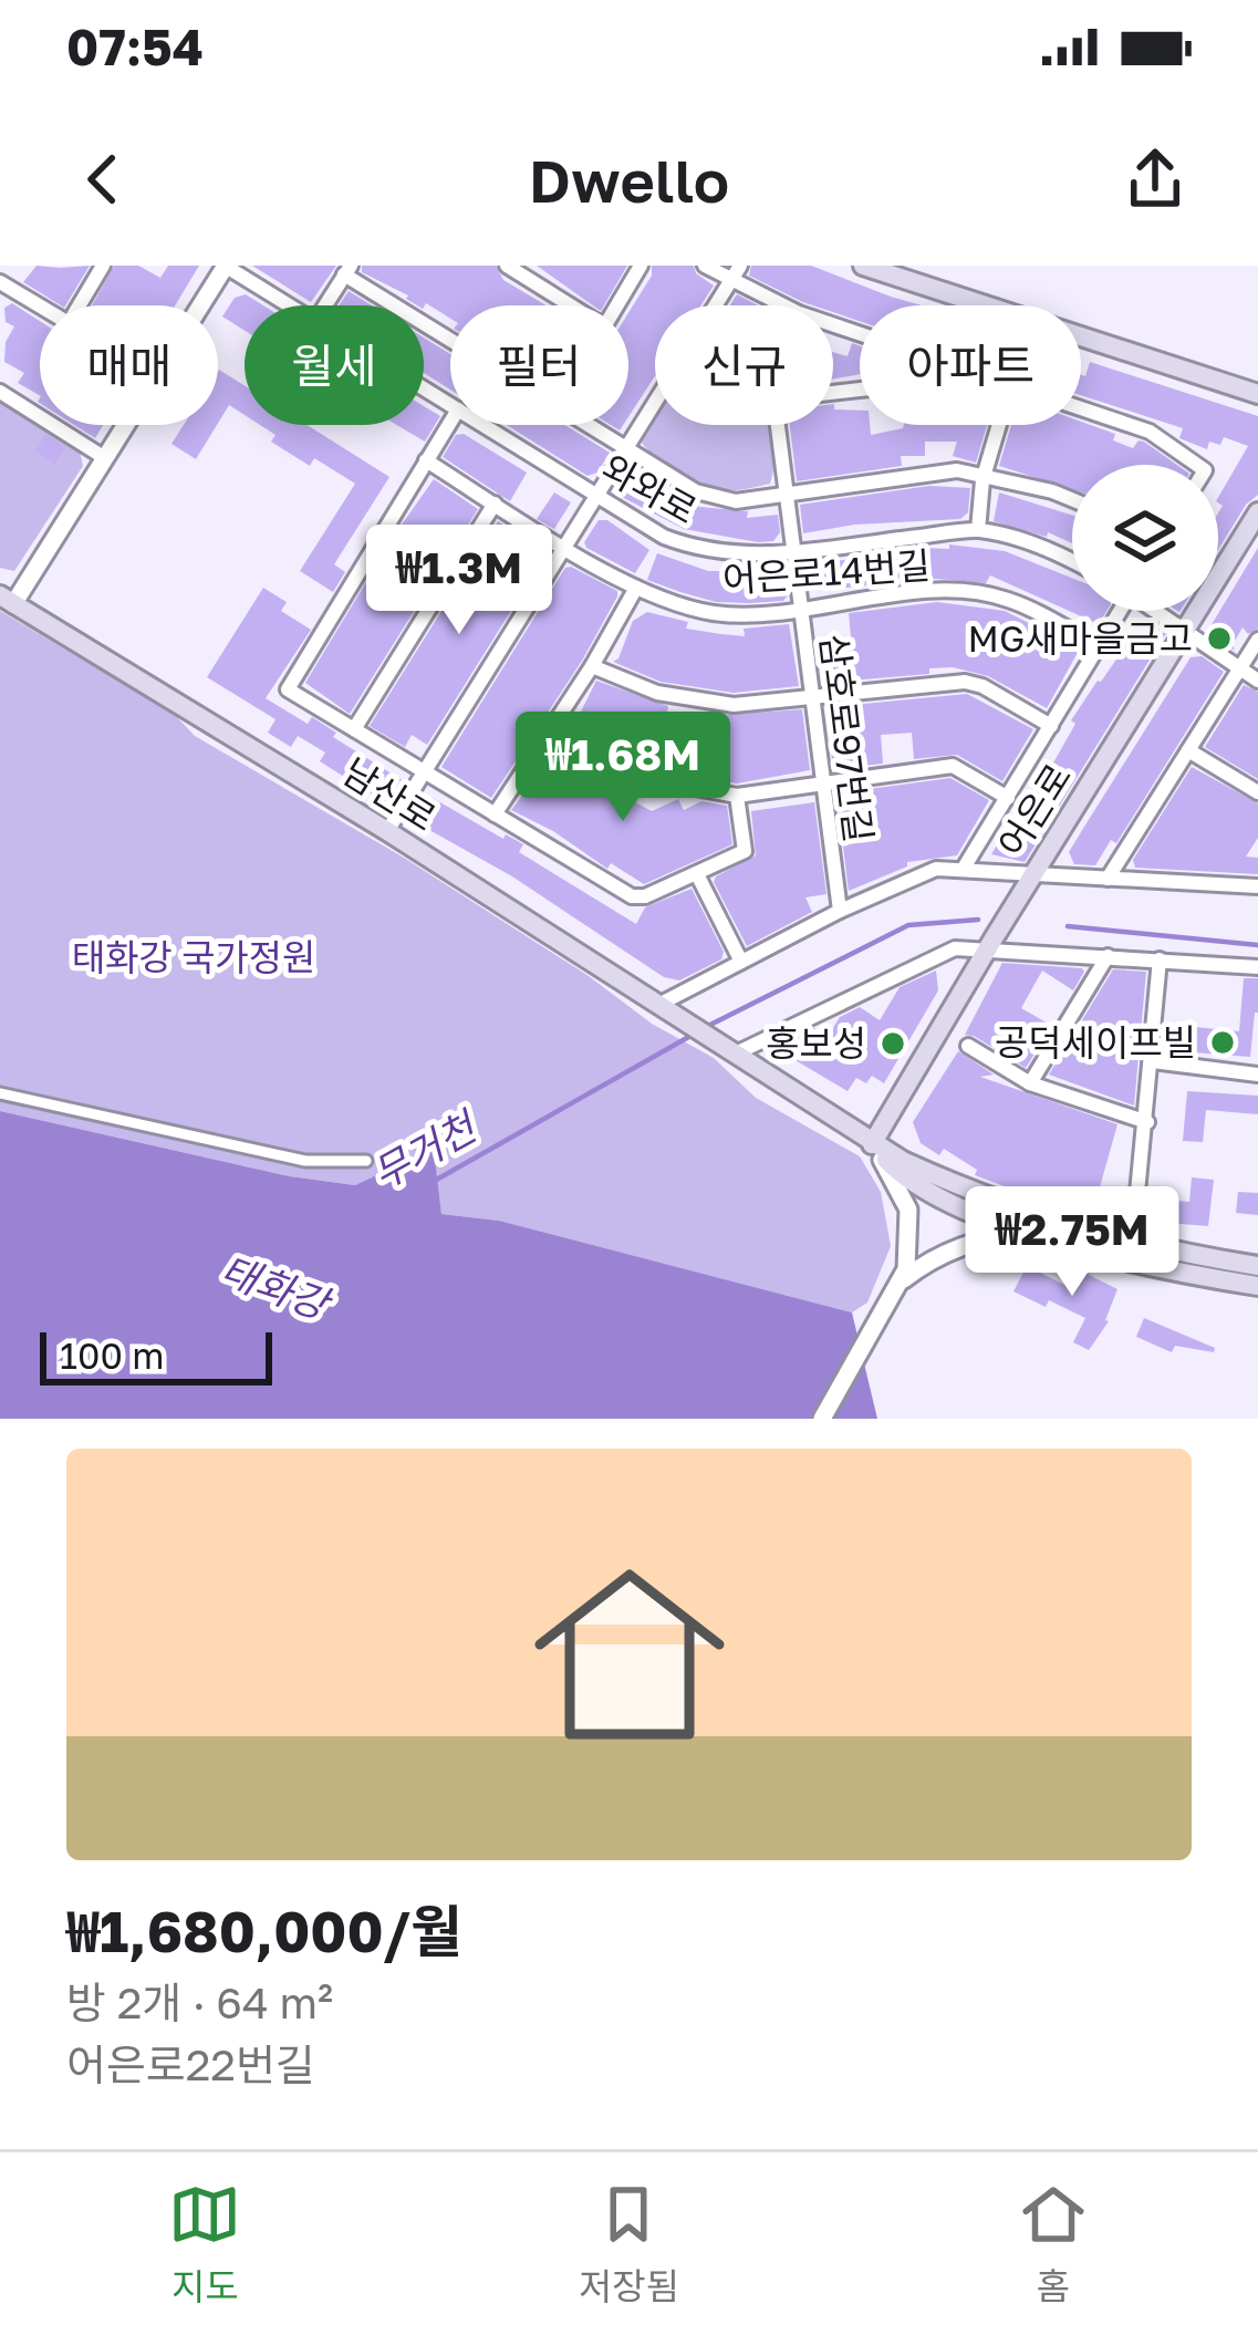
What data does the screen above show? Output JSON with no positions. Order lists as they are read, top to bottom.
{
  "streets": {
    "main road": ["남산로", "어은로"],
    "street": ["와와로", "어은로14번길", "삼호로97번길"]
  },
  "crossings": [
    ["와와로", "삼호로97번길"],
    ["어은로14번길", "삼호로97번길"],
    ["남산로", "어은로"]
  ],
  "water": ["무거천", "태화강"],
  "parks": ["태화강 국가정원"],
  "places": ["MG새마을금고", "공덕세이프빌", "홍보성"],
  "scale_bar": "100 m",
  "page": {
    "status": "07:54",
    "header": "Dwello",
    "chip": [
      "매매",
      "월세",
      "필터",
      "신규",
      "아파트"
    ],
    "price": ["₩1.3M", "₩1.68M", "₩2.75M"],
    "scale": "100 m",
    "list": [
      {
        "name": "₩1,680,000/월",
        "note": "방 2개 · 64 m² · 어은로22번길"
      }
    ],
    "tabs": ["지도", "저장됨", "홈"]
  }
}
